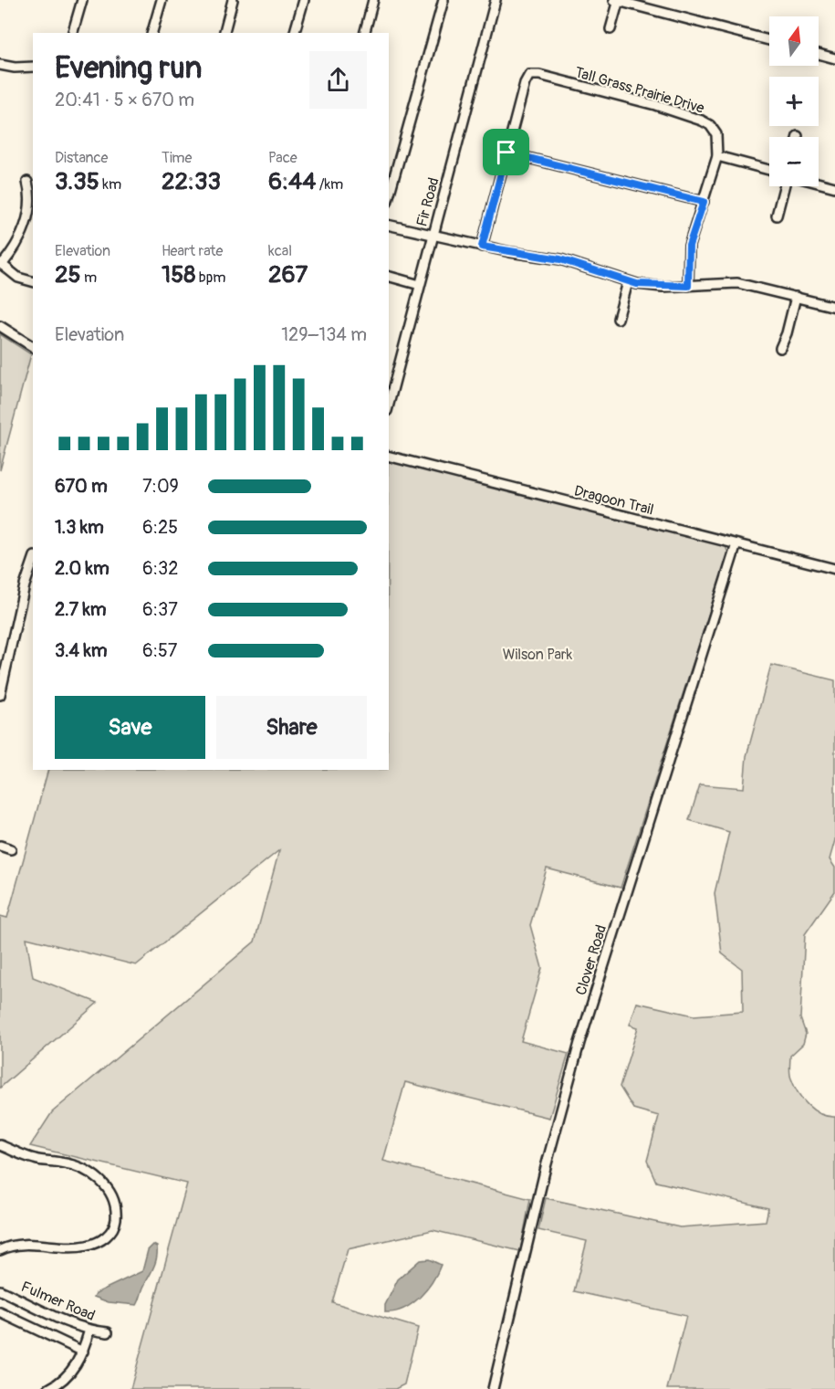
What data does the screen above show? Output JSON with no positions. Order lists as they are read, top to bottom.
{
  "streets": {
    "street": [
      "Tall Grass Prairie Drive",
      "Fir Road",
      "Dragoon Trail",
      "Clover Road",
      "Fulmer Road"
    ]
  },
  "crossings": [
    ["Dragoon Trail", "Clover Road"]
  ],
  "parks": ["Wilson Park"],
  "north": "top",
  "page": {
    "map_buttons": ["+", "−"],
    "heading": ["Evening run", "20:41 · 5 × 670 m"],
    "stats": [
      ["Distance", "3.35 km"],
      ["Time", "22:33"],
      ["Pace", "6:44 /km"],
      ["Elevation", "25 m"],
      ["Heart rate", "158 bpm"],
      ["kcal", "267"]
    ],
    "chart": ["Elevation", "129–134 m"],
    "list": [
      {
        "name": "670 m",
        "note": "7:09"
      },
      {
        "name": "1.3 km",
        "note": "6:25"
      },
      {
        "name": "2.0 km",
        "note": "6:32"
      },
      {
        "name": "2.7 km",
        "note": "6:37"
      },
      {
        "name": "3.4 km",
        "note": "6:57"
      }
    ],
    "buttons": ["Save", "Share"]
  }
}
